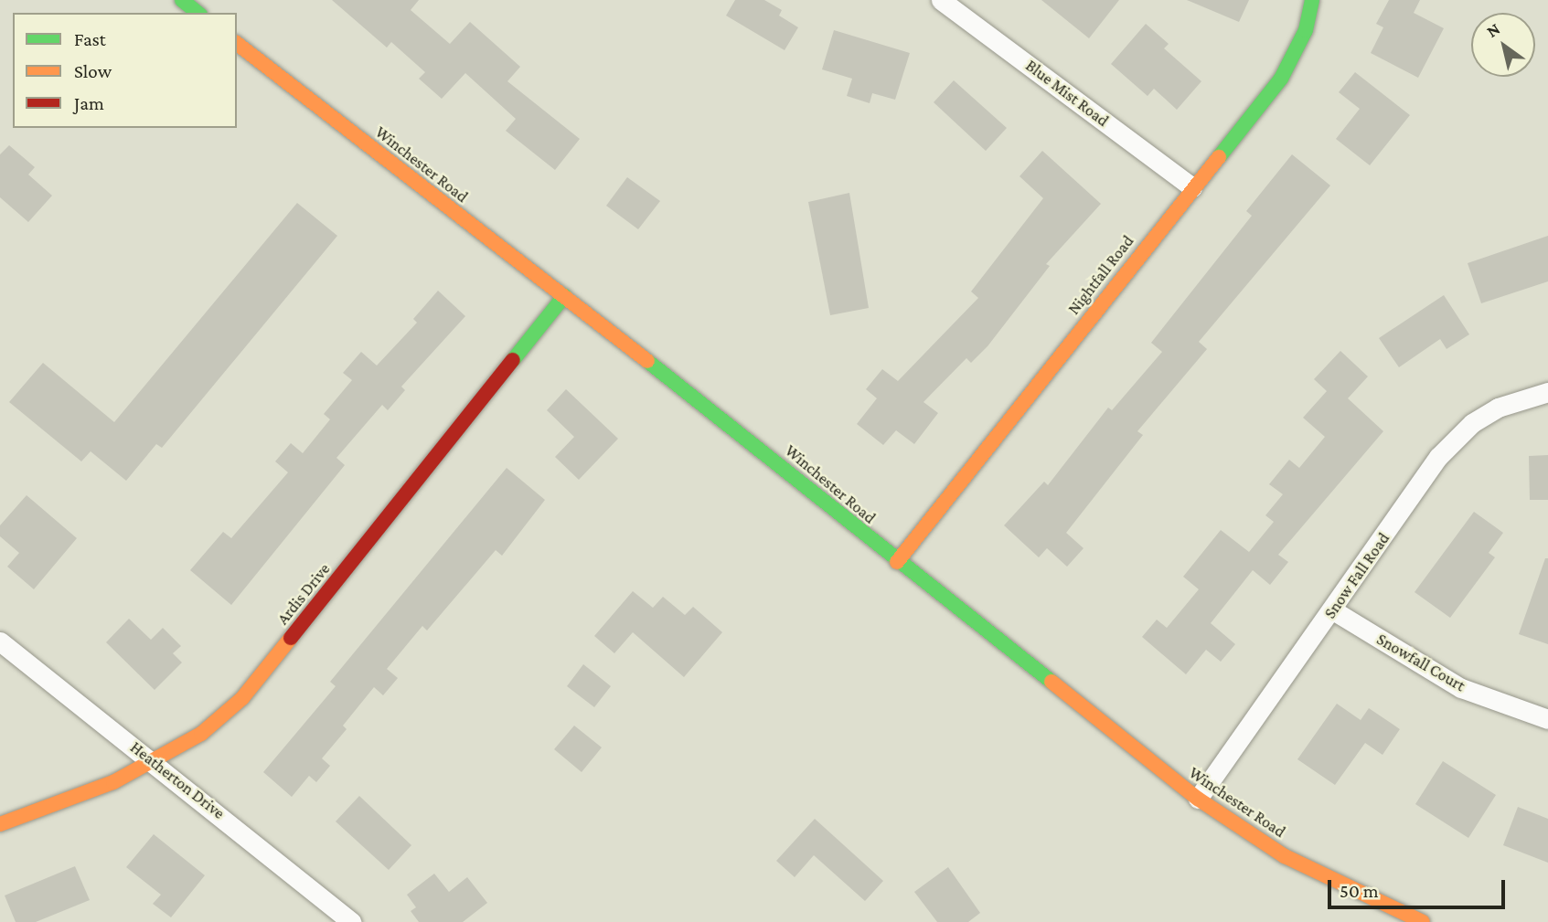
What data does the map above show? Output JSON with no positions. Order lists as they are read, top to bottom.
{
  "streets": {
    "street": [
      "Blue Mist Road",
      "Winchester Road",
      "Nightfall Road",
      "Snow Fall Road",
      "Ardis Drive",
      "Snowfall Court",
      "Heatherton Drive"
    ]
  },
  "crossings": [
    ["Blue Mist Road", "Nightfall Road"],
    ["Winchester Road", "Nightfall Road"],
    ["Winchester Road", "Snow Fall Road"],
    ["Winchester Road", "Ardis Drive"],
    ["Snow Fall Road", "Snowfall Court"],
    ["Ardis Drive", "Heatherton Drive"]
  ],
  "legend": ["Fast", "Slow", "Jam"],
  "scale_bar": "50 m",
  "north": "top left"
}
